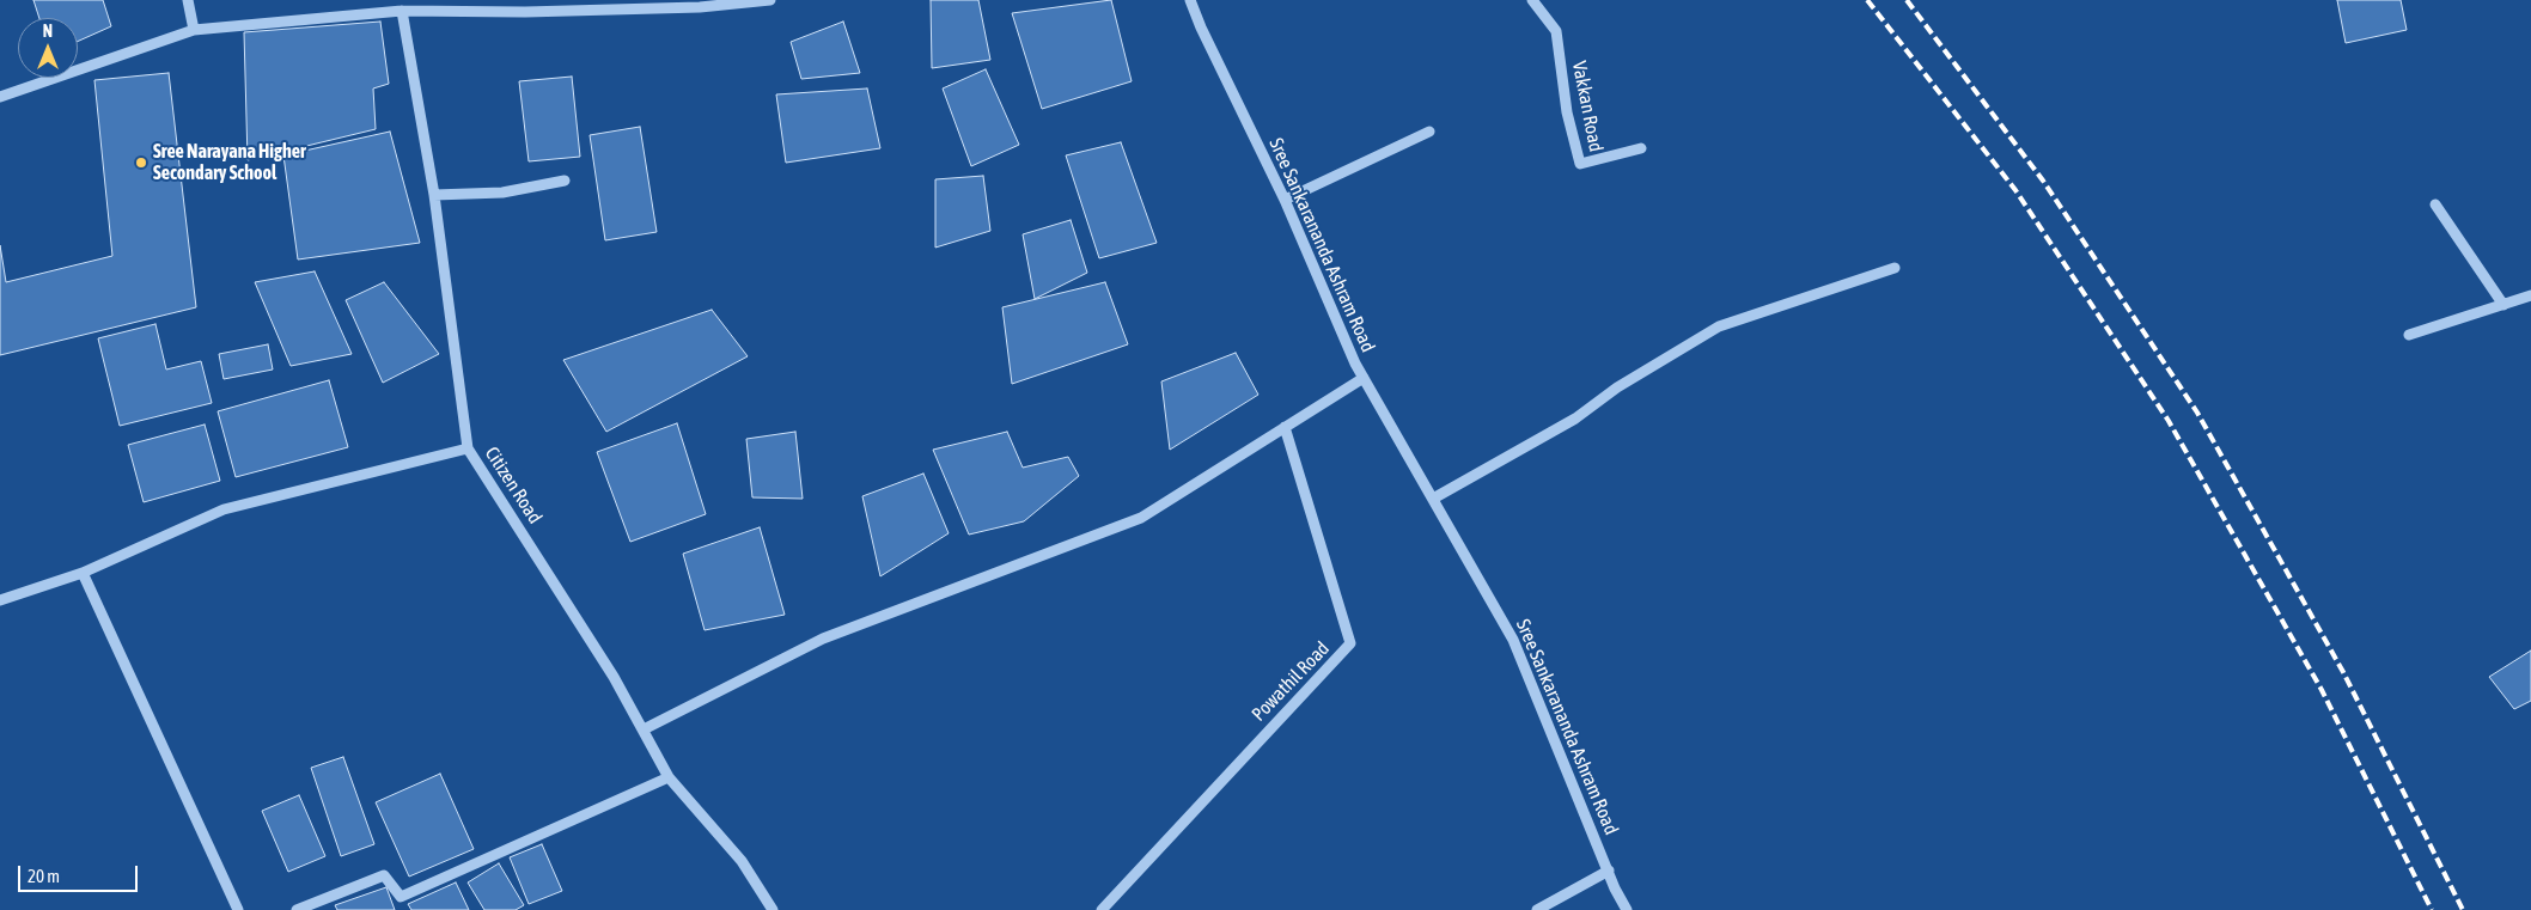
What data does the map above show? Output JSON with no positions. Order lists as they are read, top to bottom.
{
  "streets": {
    "street": [
      "Vakkan Road",
      "Sree Sankarananda Ashram Road",
      "Citizen Road",
      "Powathil Road"
    ]
  },
  "places": ["Sree Narayana Higher Secondary School"],
  "scale_bar": "20 m",
  "north": "top"
}
